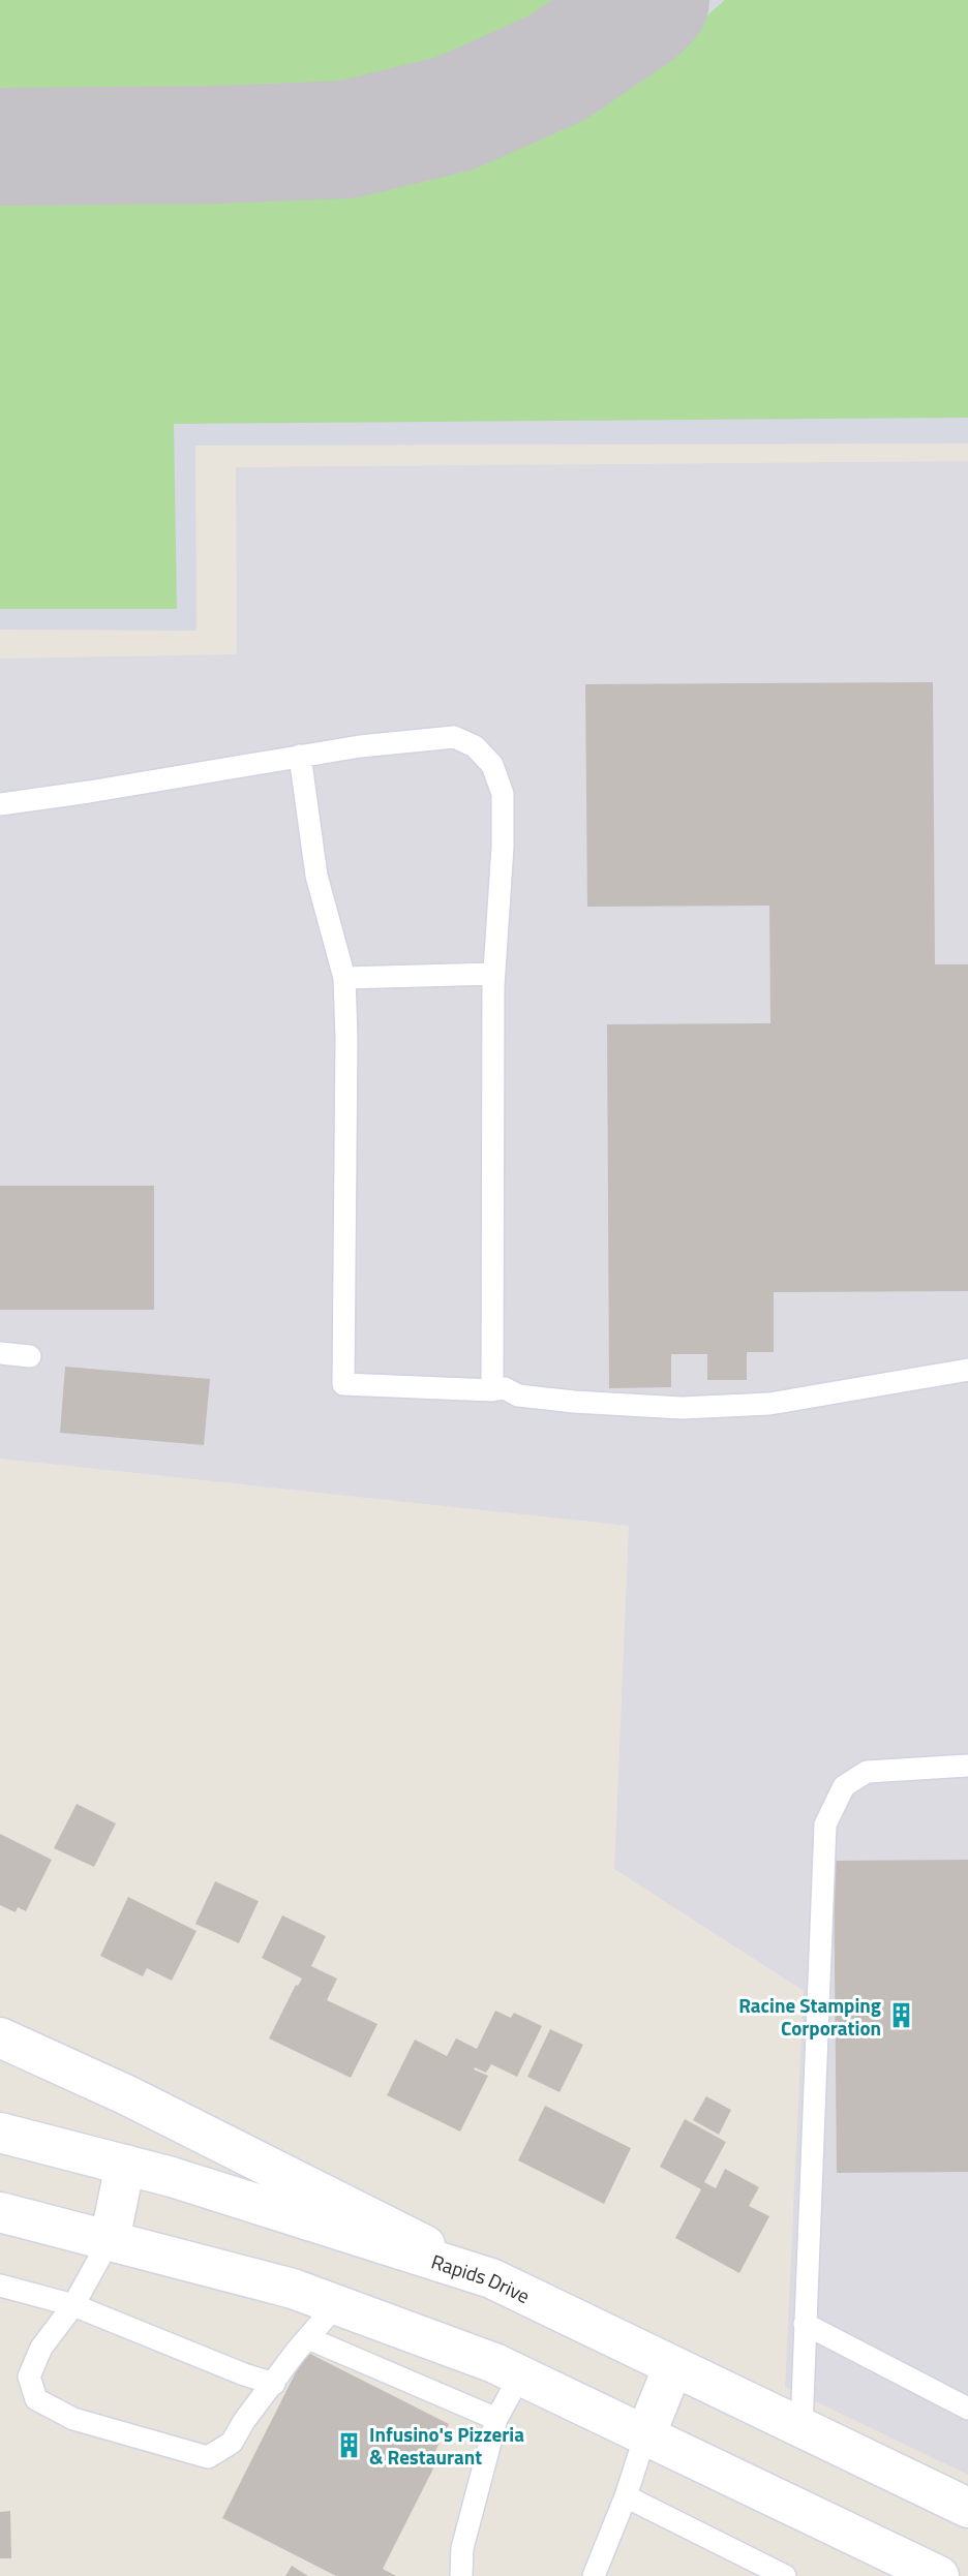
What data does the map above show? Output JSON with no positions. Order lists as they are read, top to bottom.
{
  "streets": {
    "street": ["Rapids Drive"]
  },
  "places": {
    "building": ["Racine Stamping Corporation", "Infusino's Pizzeria & Restaurant"]
  }
}
